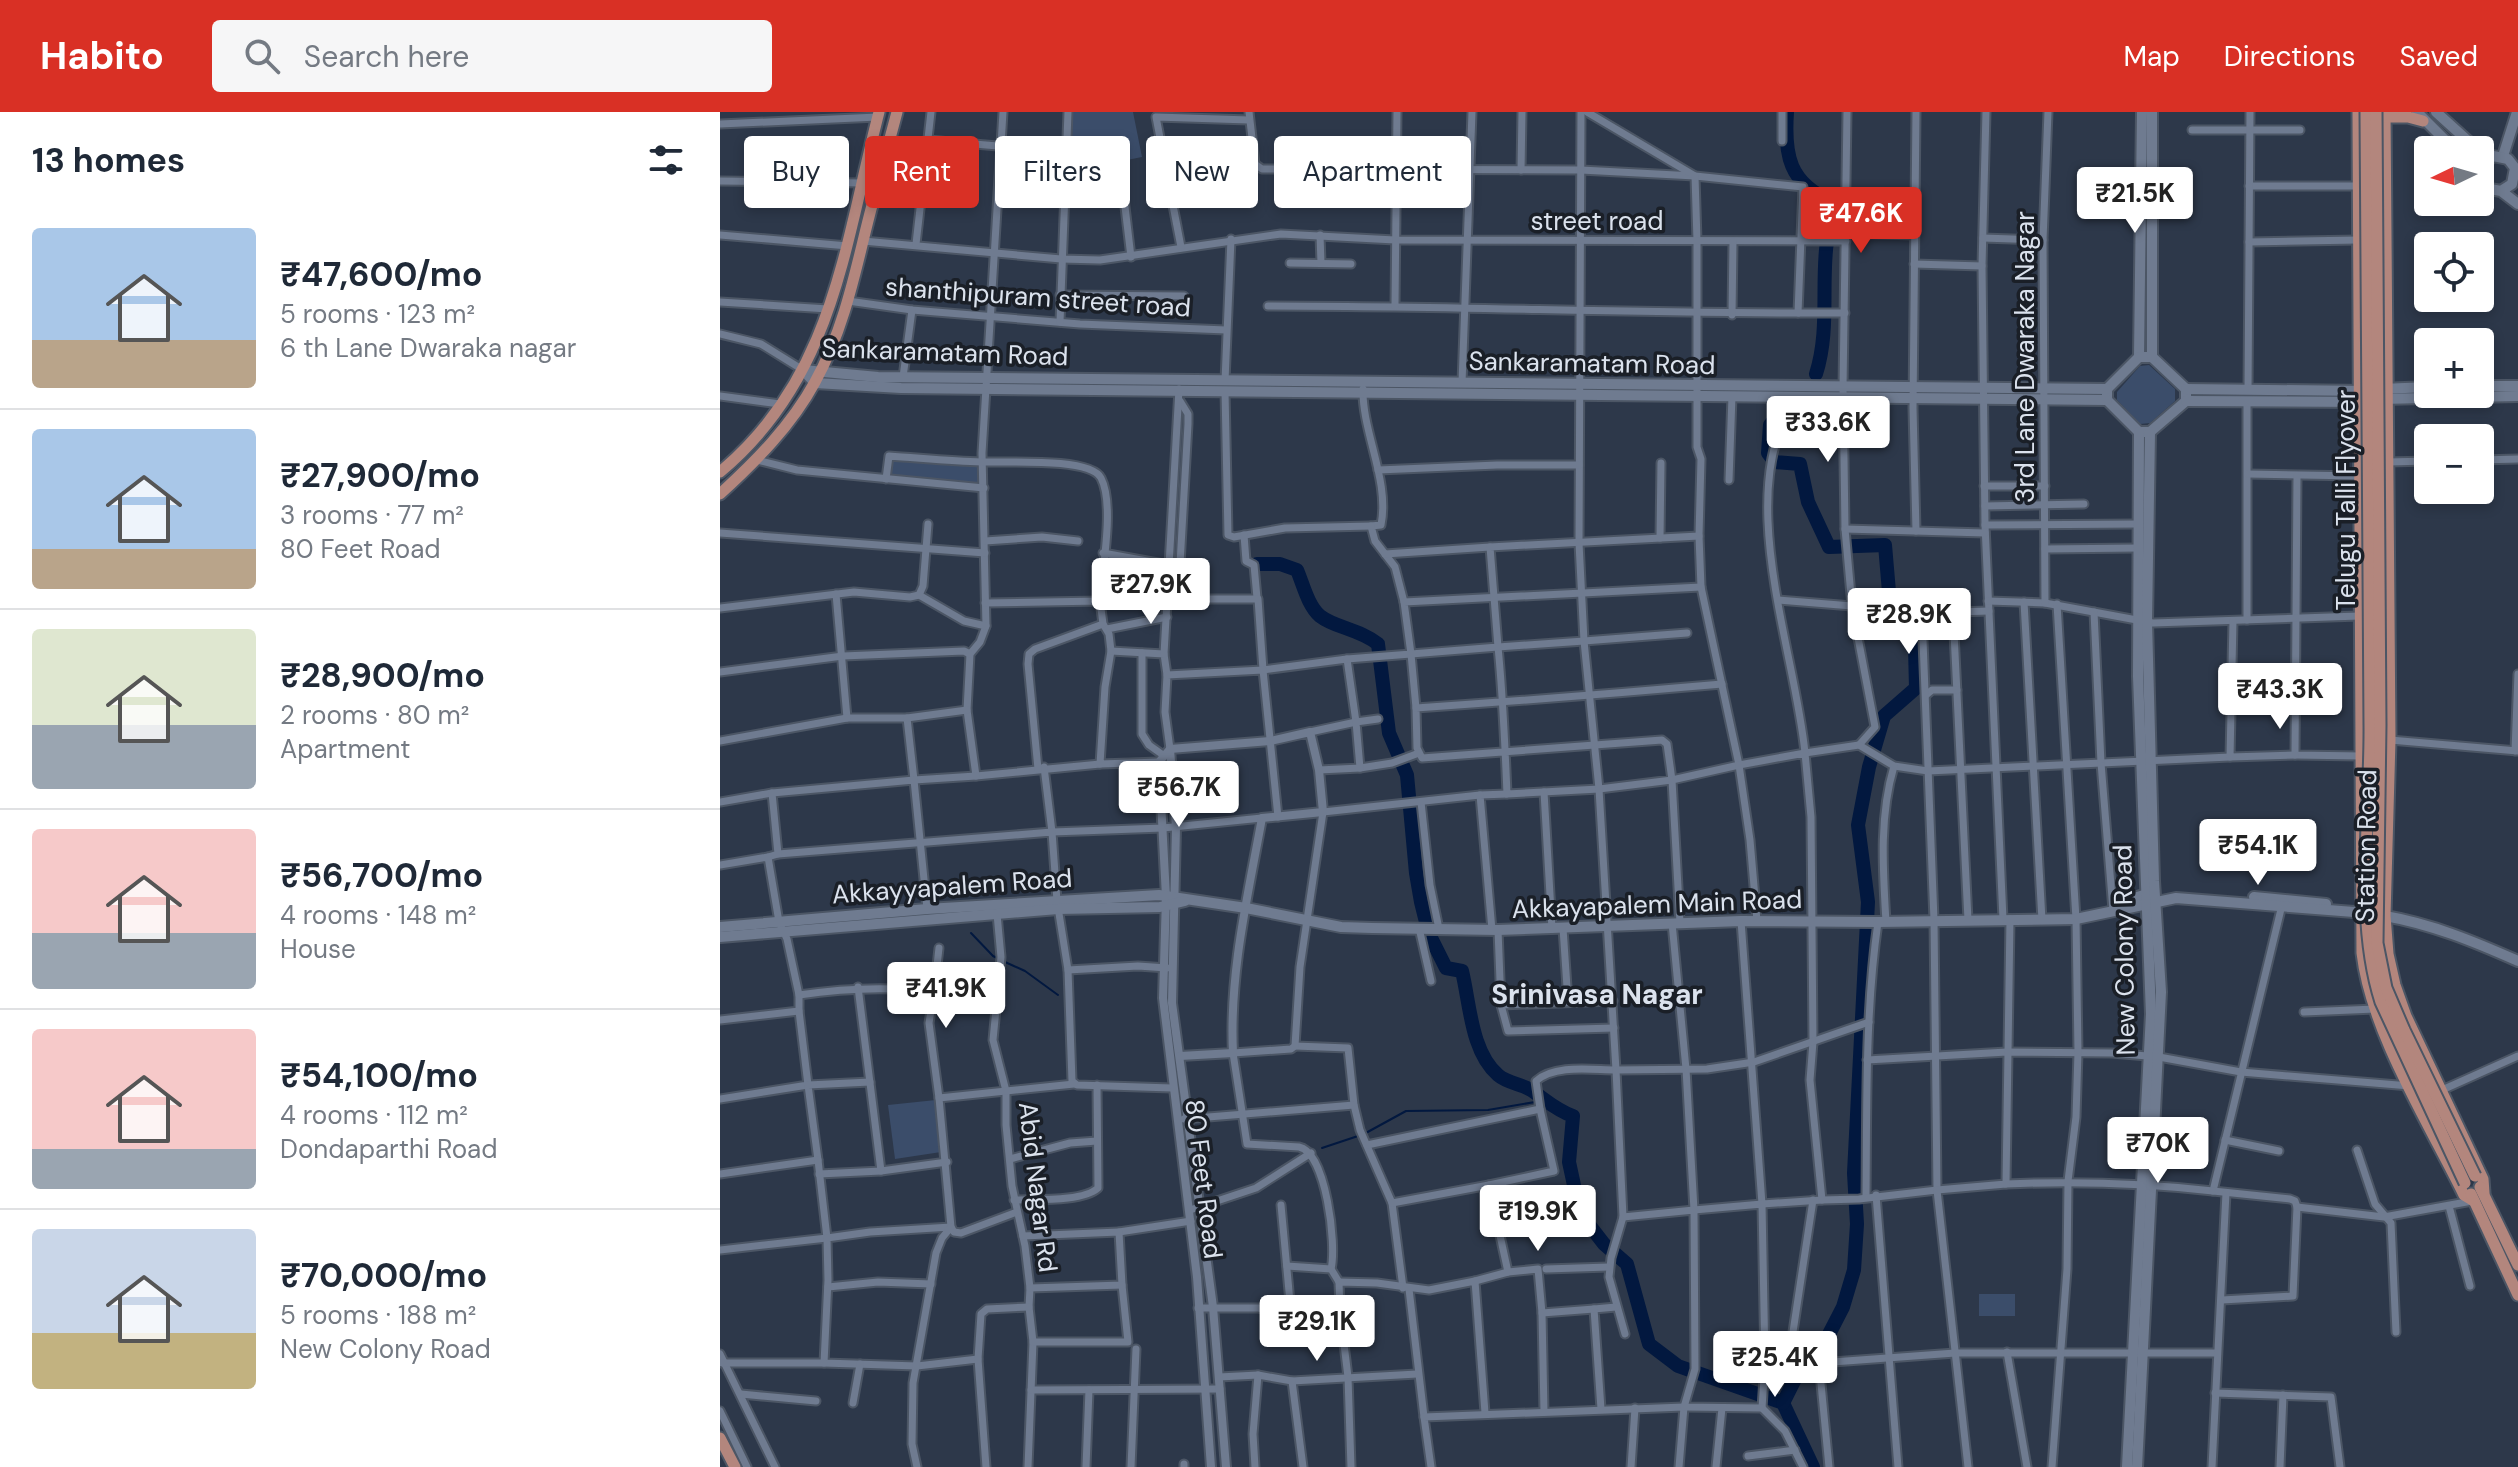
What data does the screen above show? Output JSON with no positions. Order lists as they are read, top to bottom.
{
  "streets": {
    "main road": [
      "Sankaramatam Road",
      "Telugu Talli Flyover",
      "Station Road",
      "Akkayyapalem Road",
      "Akkayapalem Main Road",
      "New Colony Road"
    ],
    "street": [
      "street road",
      "shanthipuram street road",
      "3rd Lane Dwaraka Nagar",
      "80 Feet Road",
      "Abid Nagar Rd"
    ]
  },
  "crossings": [
    ["street road", "shanthipuram street road"],
    ["Sankaramatam Road", "3rd Lane Dwaraka Nagar"],
    ["Telugu Talli Flyover", "Station Road"],
    ["Akkayyapalem Road", "Akkayapalem Main Road"],
    ["Akkayyapalem Road", "80 Feet Road"],
    ["Akkayapalem Main Road", "New Colony Road"]
  ],
  "districts": ["Srinivasa Nagar"],
  "north": "left",
  "page": {
    "header": "Habito",
    "search": "Search here",
    "nav": ["Map", "Directions", "Saved"],
    "heading": "13 homes",
    "map_buttons": ["+", "−"],
    "chip": [
      "Buy",
      "Rent",
      "Filters",
      "New",
      "Apartment"
    ],
    "price": [
      "₹21.5K",
      "₹47.6K",
      "₹33.6K",
      "₹27.9K",
      "₹28.9K",
      "₹43.3K",
      "₹56.7K",
      "₹54.1K",
      "₹41.9K",
      "₹70K",
      "₹19.9K",
      "₹29.1K",
      "₹25.4K"
    ],
    "list": [
      {
        "name": "₹47,600/mo",
        "note": "5 rooms · 123 m² · 6 th Lane Dwaraka nagar"
      },
      {
        "name": "₹27,900/mo",
        "note": "3 rooms · 77 m² · 80 Feet Road"
      },
      {
        "name": "₹28,900/mo",
        "note": "2 rooms · 80 m² · Apartment"
      },
      {
        "name": "₹56,700/mo",
        "note": "4 rooms · 148 m² · House"
      },
      {
        "name": "₹54,100/mo",
        "note": "4 rooms · 112 m² · Dondaparthi Road"
      },
      {
        "name": "₹70,000/mo",
        "note": "5 rooms · 188 m² · New Colony Road"
      }
    ]
  }
}
